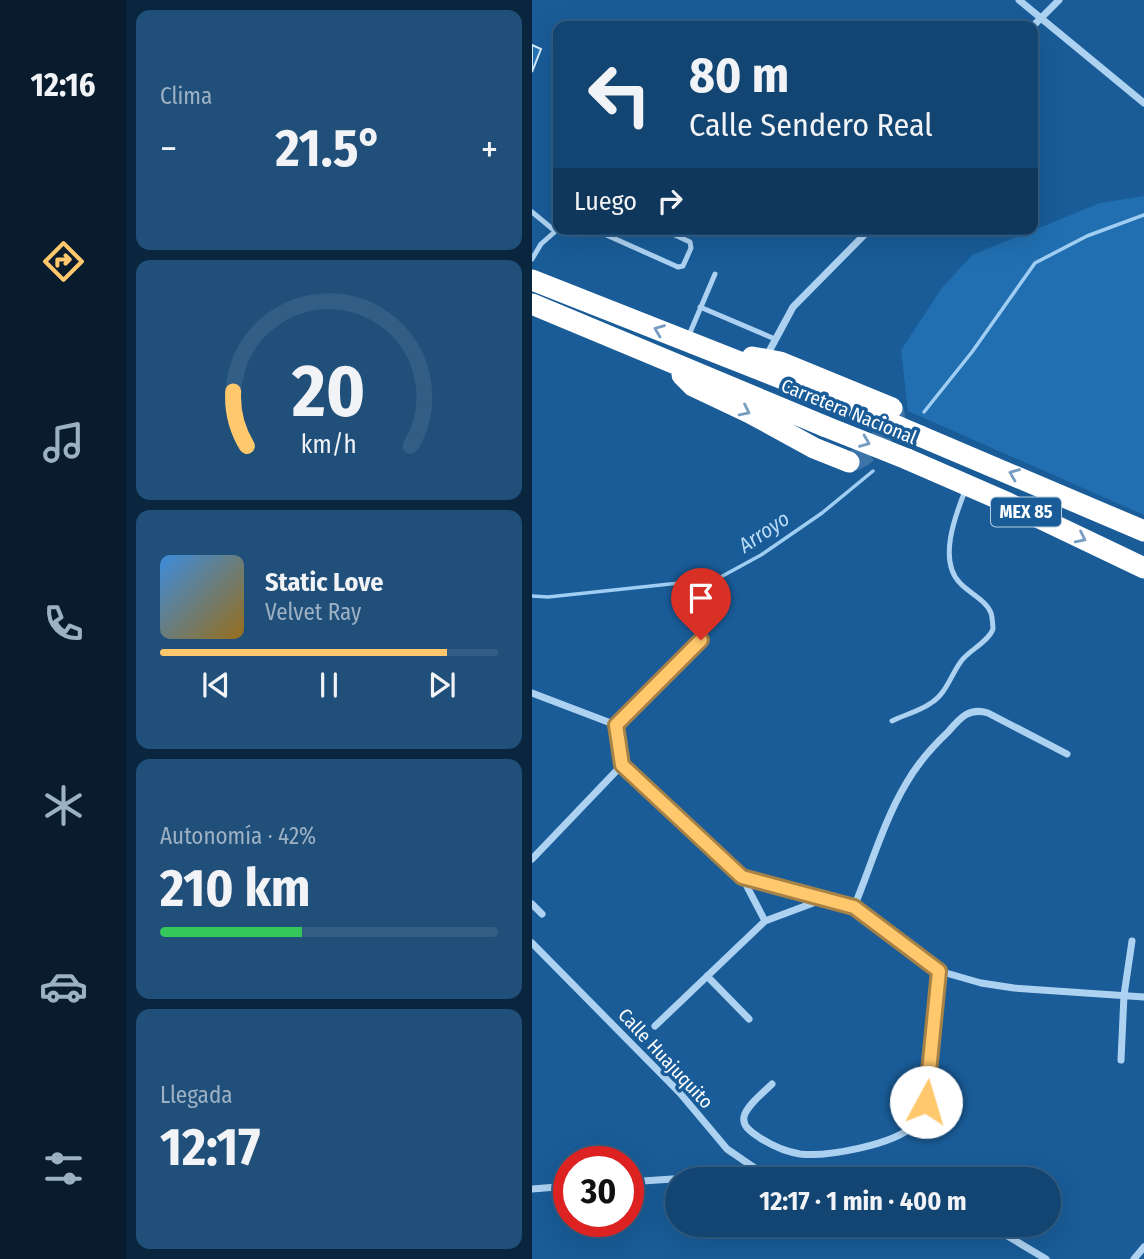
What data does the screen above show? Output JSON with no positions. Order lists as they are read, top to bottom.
{
  "streets": {
    "highway": ["Carretera Nacional", "MEX 85"],
    "street": ["Calle Huajuquito"]
  },
  "crossings": [
    ["Carretera Nacional", "MEX 85"]
  ],
  "water": ["Arroyo"],
  "page": {
    "tabs": "12:16",
    "tile": [
      "Clima",
      ["Autonomía · 42%", "210 km"],
      ["Llegada", "12:17"]
    ],
    "turn": ["80 m", "Calle Sendero Real"],
    "heat": ["−", "21.5°", "+"],
    "then": "Luego",
    "song": ["Static Love", "Velvet Ray"],
    "limit": "30",
    "trip": "12:17 · 1 min · 400 m",
    "gauge": ["20", "km/h"]
  }
}
